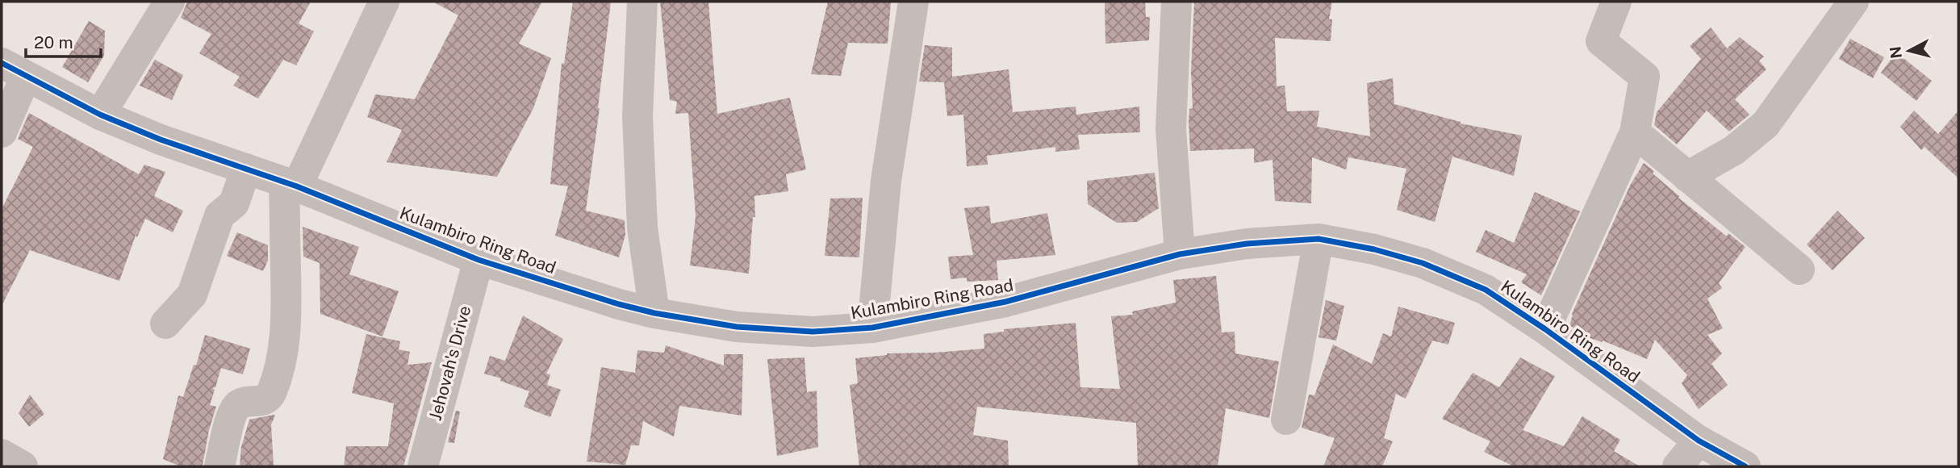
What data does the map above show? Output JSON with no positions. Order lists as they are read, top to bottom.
{
  "streets": {
    "street": ["Kulambiro Ring Road", "Jehovah's Drive"]
  },
  "crossings": [
    ["Kulambiro Ring Road", "Jehovah's Drive"]
  ],
  "scale_bar": "20 m",
  "north": "left"
}
